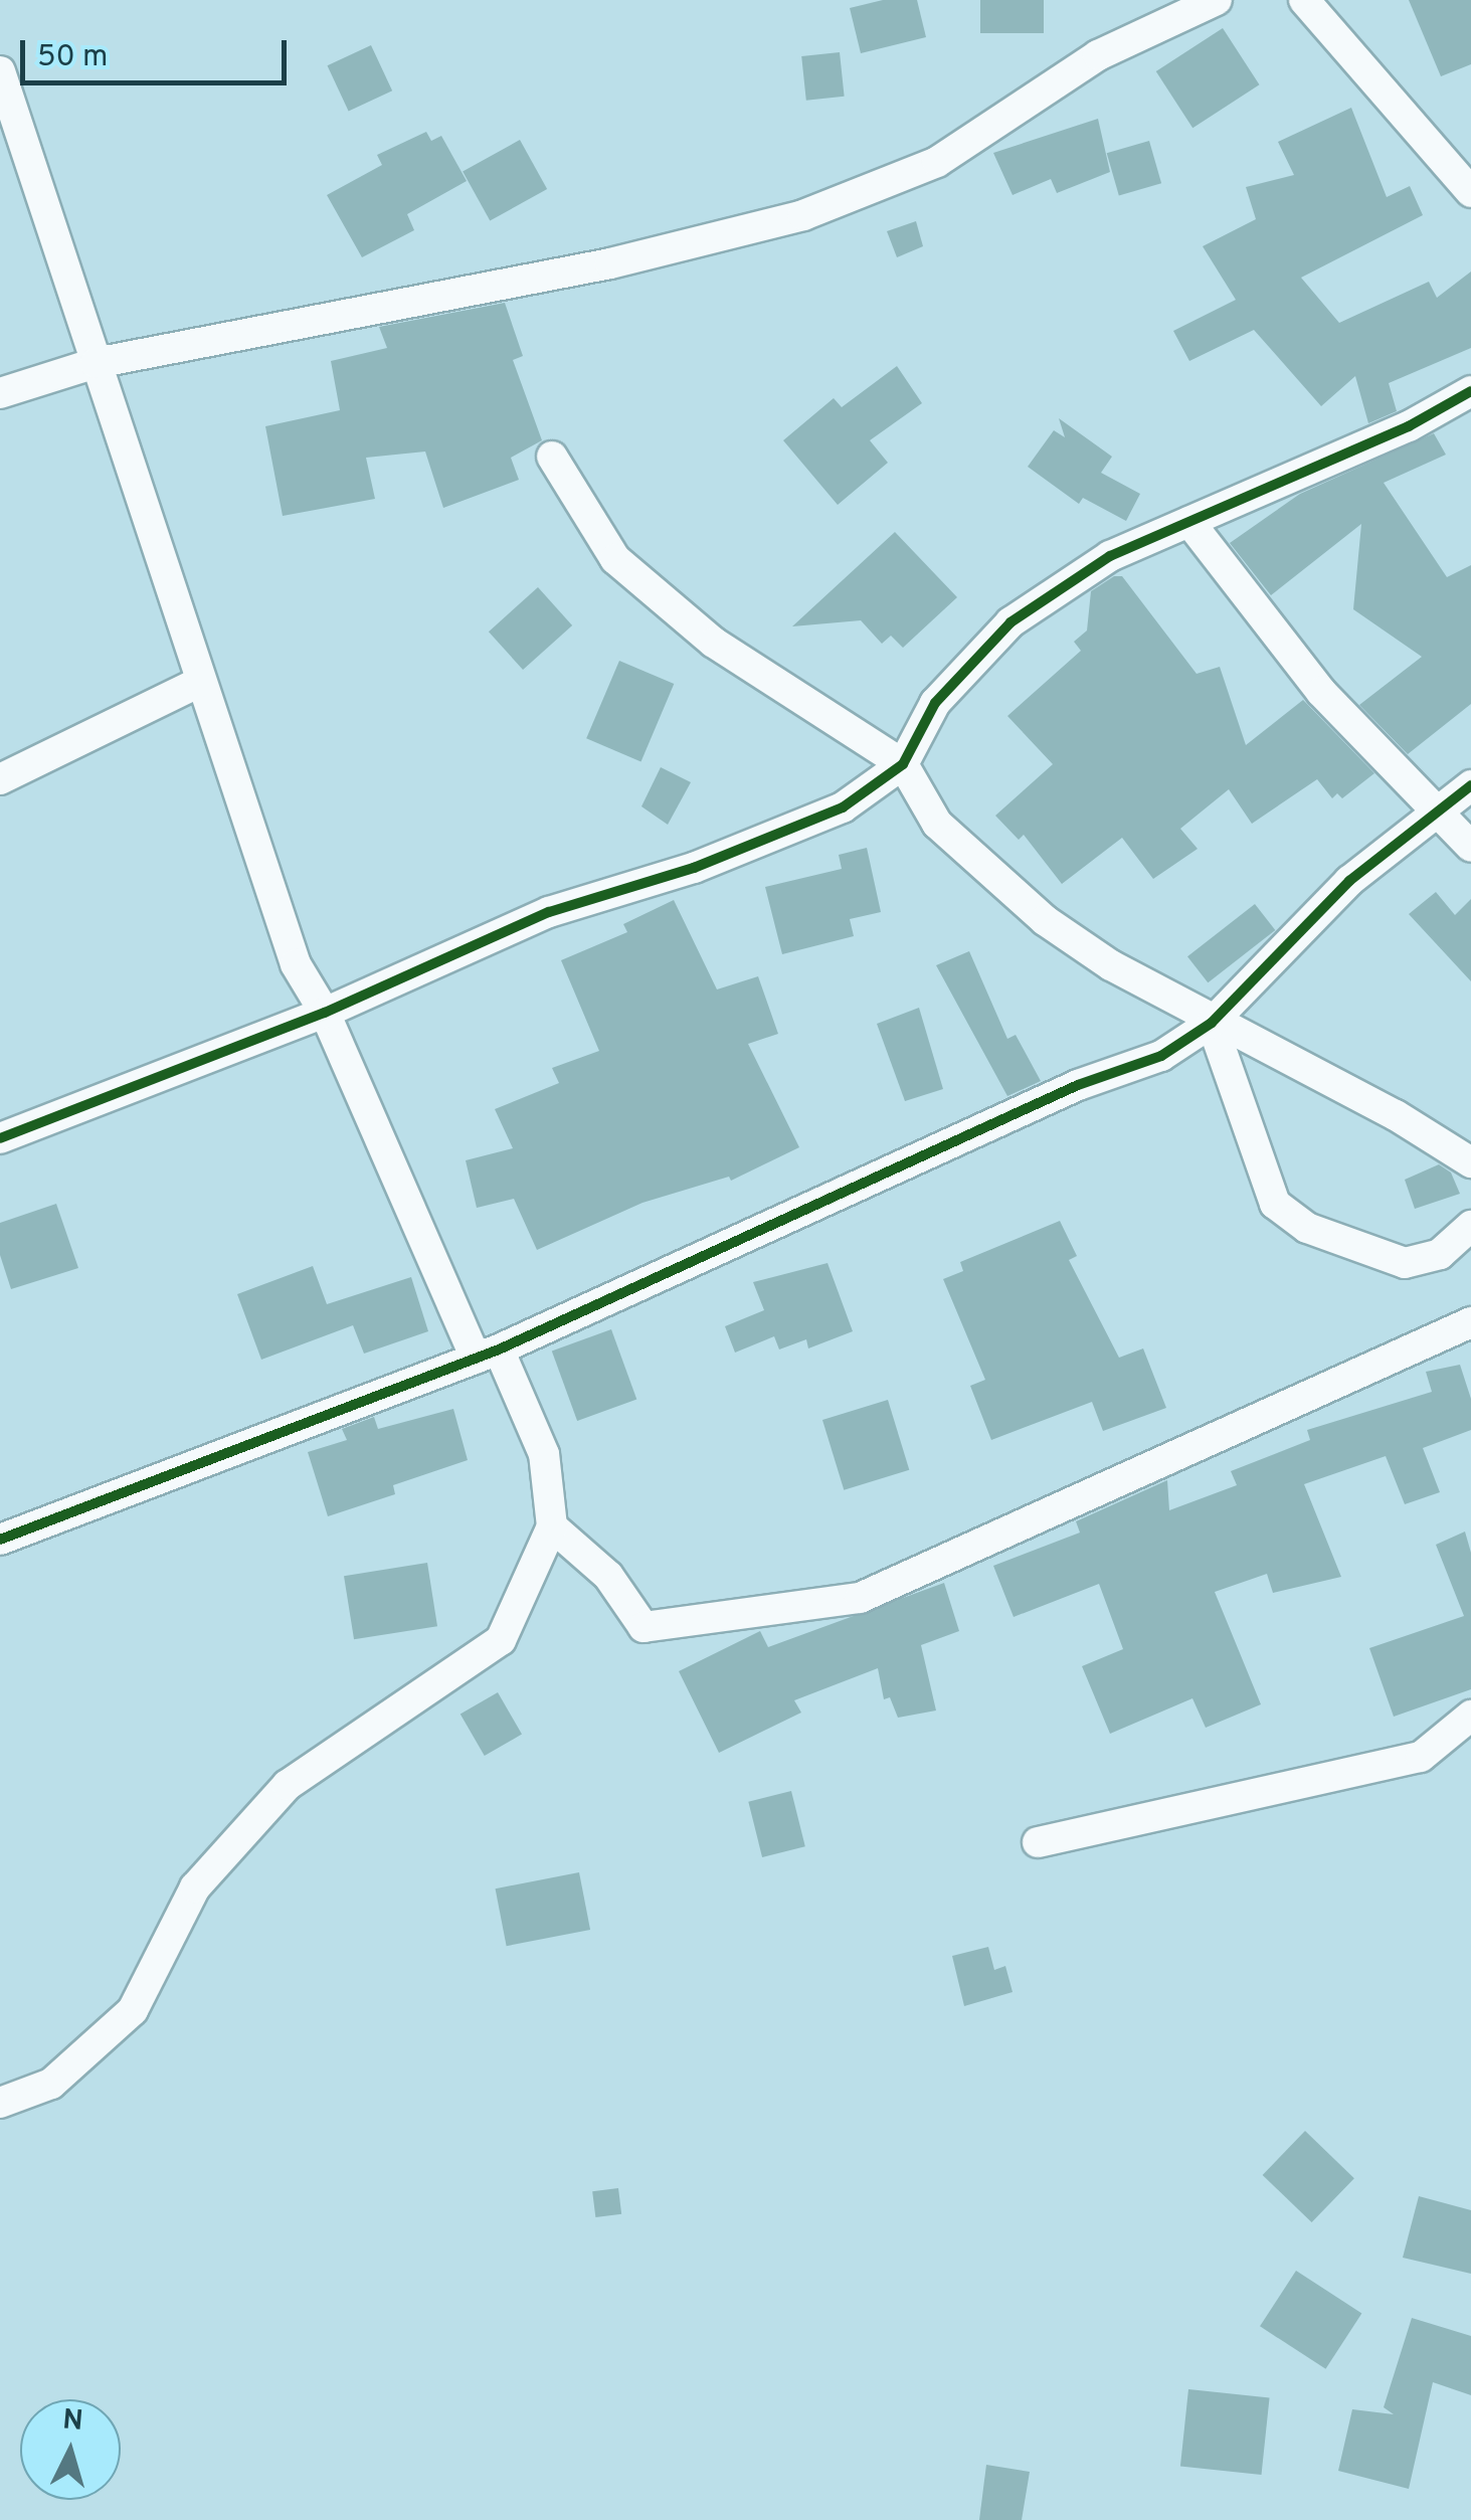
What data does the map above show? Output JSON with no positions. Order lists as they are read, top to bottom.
{
  "scale_bar": "50 m",
  "north": "top"
}
